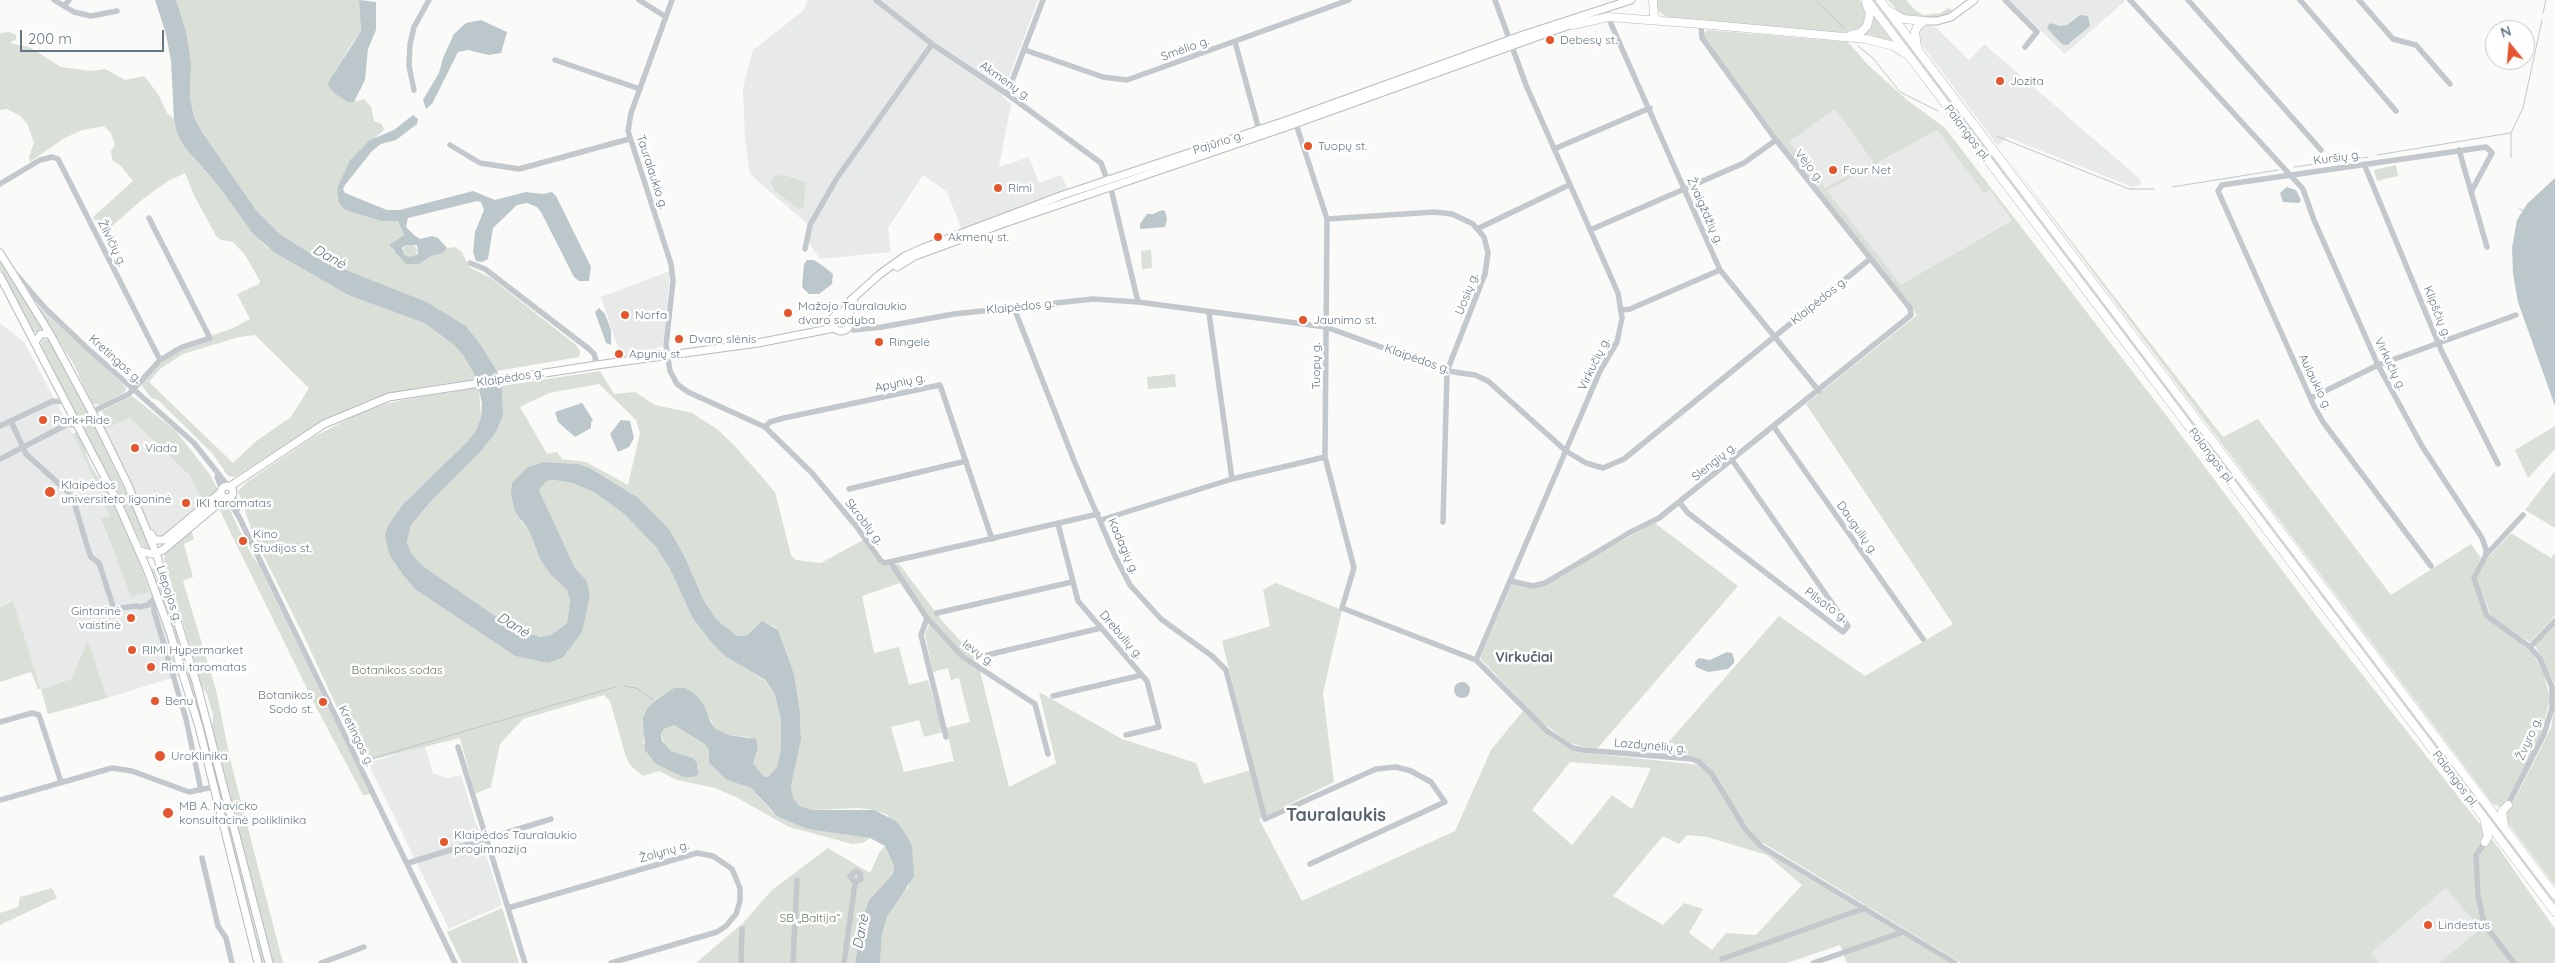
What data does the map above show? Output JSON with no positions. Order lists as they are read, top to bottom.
{
  "streets": {
    "highway": ["Palangos pl."],
    "main road": ["Pajūrio g.", "Klaipėdos g.", "Liepojos g."],
    "street": [
      "Smėlio g.",
      "Akmenų g.",
      "Kuršių g.",
      "Vėjo g.",
      "Tauralaukio g.",
      "Žvaigždžių g.",
      "Žilvičių g.",
      "Uosių g.",
      "Klipščių g.",
      "Kretingos g.",
      "Virkučių g.",
      "Tuopų g.",
      "Aulaukio g.",
      "Apynių g.",
      "Slengių g.",
      "Skroblų g.",
      "Daugulių g.",
      "Kadagių g.",
      "Pilsoto g.",
      "Drebulių g.",
      "Ievų g.",
      "Žvyro g.",
      "Lazdynėlių g.",
      "Žolynų g."
    ]
  },
  "crossings": [
    ["Akmenų g.", "Pajūrio g."],
    ["Akmenų g.", "Klaipėdos g."],
    ["Pajūrio g.", "Klaipėdos g."],
    ["Pajūrio g.", "Virkučių g."],
    ["Pajūrio g.", "Tuopų g."],
    ["Kuršių g.", "Klipščių g."],
    ["Kuršių g.", "Virkučių g."],
    ["Kuršių g.", "Aulaukio g."],
    ["Vėjo g.", "Klaipėdos g."],
    ["Vėjo g.", "Slengių g."],
    ["Tauralaukio g.", "Klaipėdos g."],
    ["Tauralaukio g.", "Skroblų g."],
    ["Žvaigždžių g.", "Klaipėdos g."],
    ["Žvaigždžių g.", "Slengių g."],
    ["Uosių g.", "Klaipėdos g."],
    ["Klaipėdos g.", "Virkučių g."],
    ["Klaipėdos g.", "Tuopų g."],
    ["Klaipėdos g.", "Skroblų g."],
    ["Klaipėdos g.", "Kadagių g."],
    ["Kretingos g.", "Liepojos g."],
    ["Virkučių g.", "Slengių g."],
    ["Virkučių g.", "Žvyro g."],
    ["Virkučių g.", "Lazdynėlių g."],
    ["Tuopų g.", "Lazdynėlių g."],
    ["Apynių g.", "Skroblų g."],
    ["Slengių g.", "Daugulių g."],
    ["Slengių g.", "Pilsoto g."],
    ["Skroblų g.", "Ievų g."]
  ],
  "districts": ["Virkučiai", "Tauralaukis"],
  "water": ["Danė"],
  "parks": ["Botanikos sodas", "SB „Baltija“"],
  "places": [
    "Debesų st.",
    "Jozita",
    "Tuopų st.",
    "Four Net",
    "Rimi",
    "Akmenų st.",
    "Mažojo Tauralaukio dvaro sodyba",
    "Norfa",
    "Jaunimo st.",
    "Dvaro slėnis",
    "Ringelė",
    "Apynių st.",
    "Park+Ride",
    "Viada",
    "Klaipėdos universiteto ligoninė",
    "IKI taromatas",
    "Kino Studijos st.",
    "Gintarinė vaistinė",
    "RIMI Hypermarket",
    "Rimi taromatas",
    "Benu",
    "Botanikos Sodo st.",
    "UroKlinika",
    "MB A. Navicko konsultacinė poliklinika",
    "Klaipėdos Tauralaukio progimnazija",
    "Lindestus"
  ],
  "scale_bar": "200 m",
  "north": "top"
}
